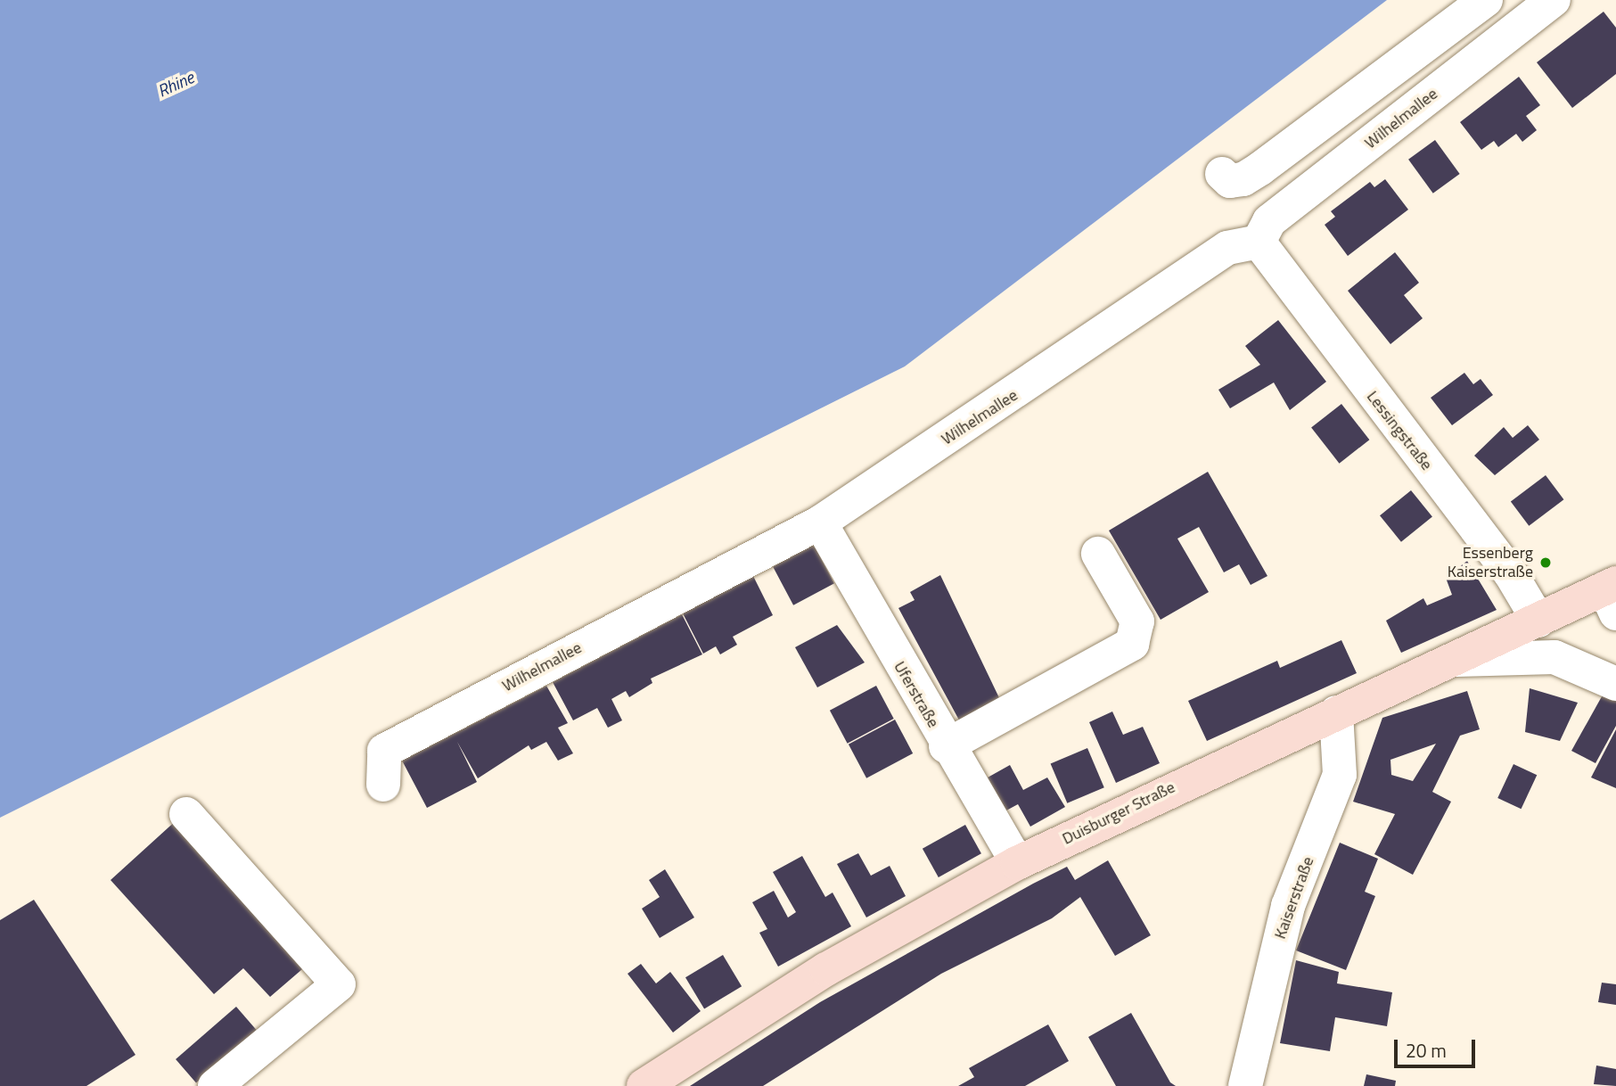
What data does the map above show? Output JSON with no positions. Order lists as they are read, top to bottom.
{
  "streets": {
    "main road": ["Duisburger Straße"],
    "street": [
      "Wilhelmallee",
      "Lessingstraße",
      "Uferstraße",
      "Kaiserstraße"
    ]
  },
  "crossings": [
    ["Wilhelmallee", "Lessingstraße"],
    ["Wilhelmallee", "Uferstraße"],
    ["Lessingstraße", "Duisburger Straße"],
    ["Uferstraße", "Duisburger Straße"],
    ["Duisburger Straße", "Kaiserstraße"]
  ],
  "water": ["Rhine"],
  "places": ["Essenberg Kaiserstraße"],
  "scale_bar": "20 m"
}
